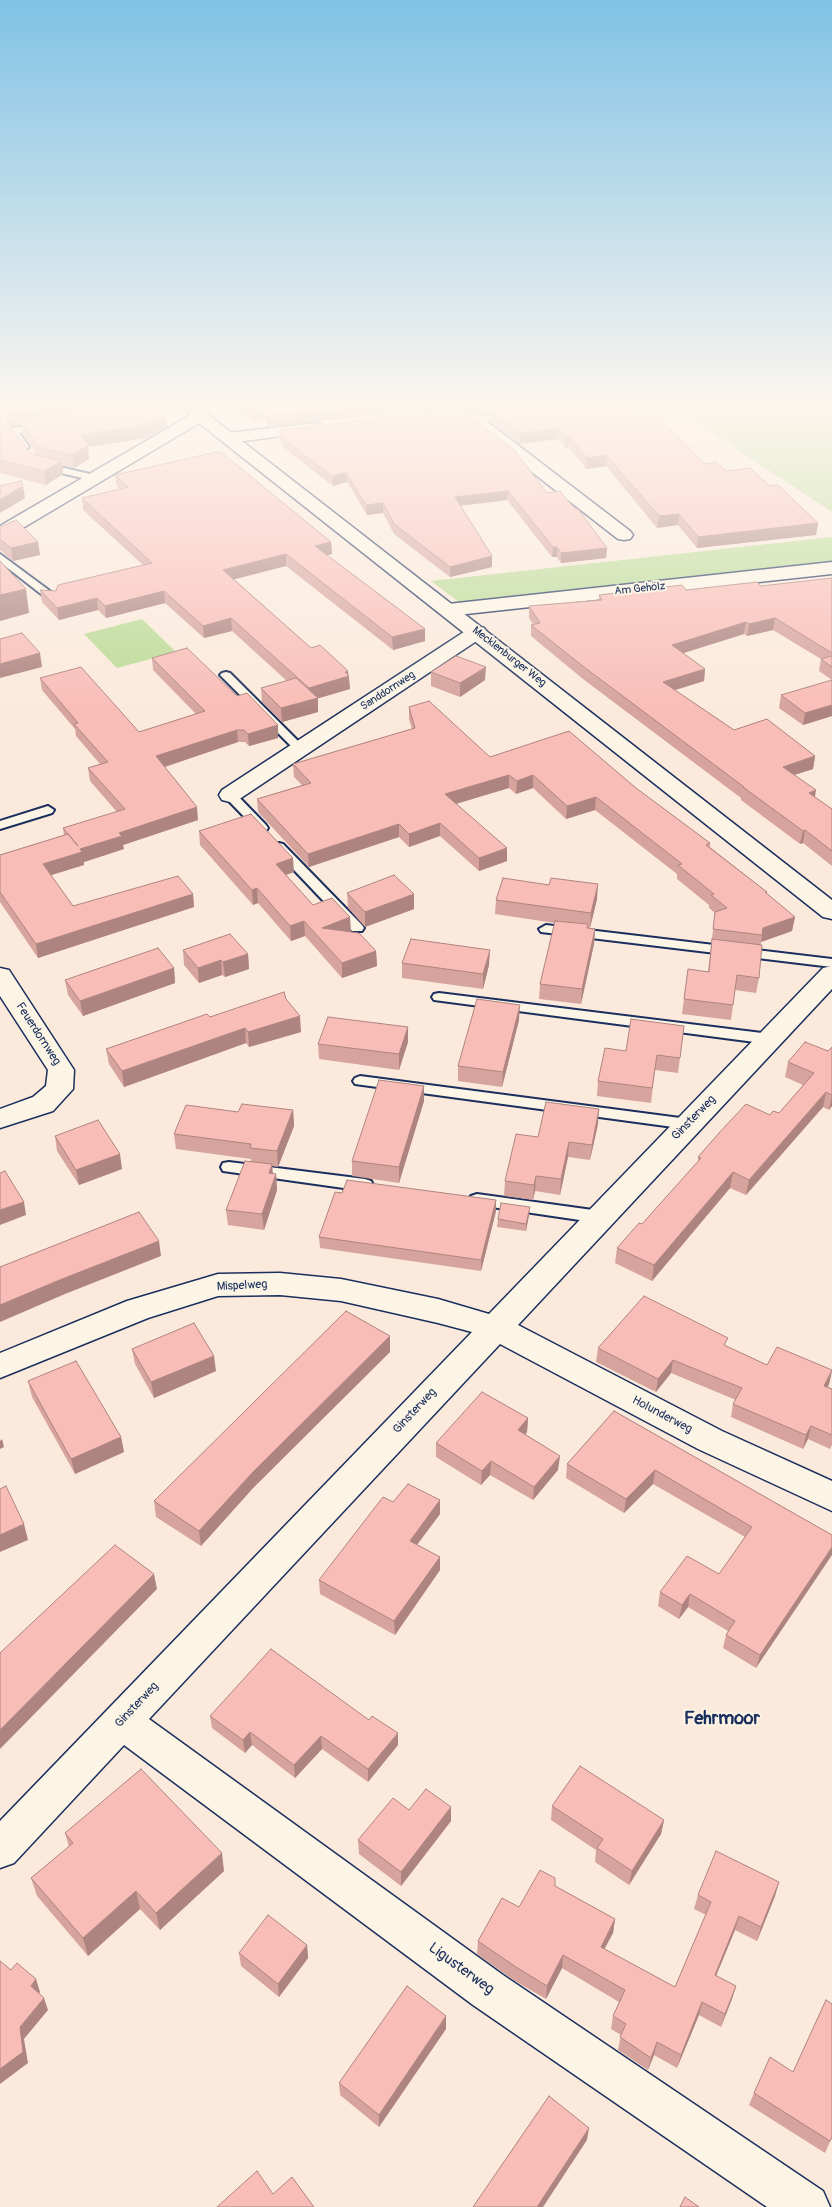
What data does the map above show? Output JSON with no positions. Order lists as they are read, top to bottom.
{
  "streets": {
    "street": [
      "Am Gehölz",
      "Mecklenburger Weg",
      "Sanddornweg",
      "Feuerdornweg",
      "Ginsterweg",
      "Mispelweg",
      "Holunderweg",
      "Ligusterweg"
    ]
  },
  "crossings": [
    ["Am Gehölz", "Mecklenburger Weg"],
    ["Mecklenburger Weg", "Sanddornweg"],
    ["Ginsterweg", "Mispelweg"],
    ["Ginsterweg", "Holunderweg"],
    ["Ginsterweg", "Ligusterweg"],
    ["Mispelweg", "Holunderweg"]
  ],
  "districts": ["Fehrmoor"]
}
